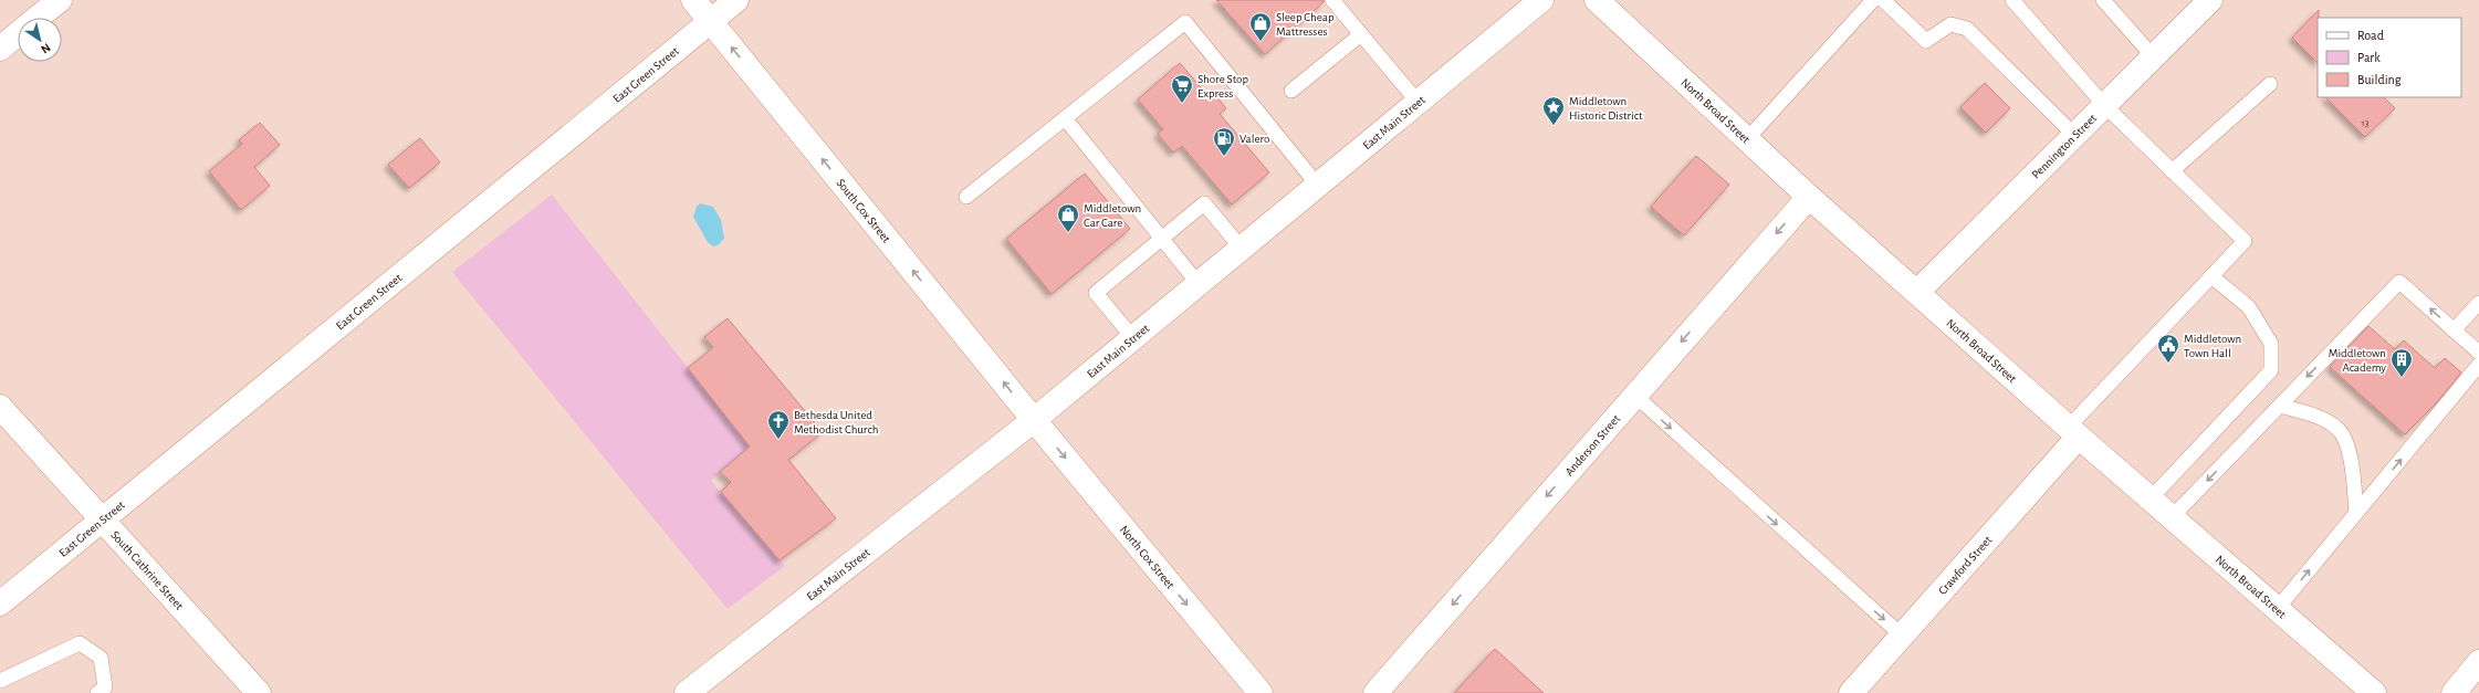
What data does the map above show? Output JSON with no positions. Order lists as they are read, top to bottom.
{
  "streets": {
    "street": [
      "East Green Street",
      "North Broad Street",
      "East Main Street",
      "Pennington Street",
      "South Cox Street",
      "Anderson Street",
      "North Cox Street",
      "Crawford Street",
      "South Cathrine Street"
    ]
  },
  "crossings": [
    ["East Green Street", "South Cox Street"],
    ["East Green Street", "South Cathrine Street"],
    ["North Broad Street", "Pennington Street"],
    ["North Broad Street", "Anderson Street"],
    ["North Broad Street", "Crawford Street"],
    ["East Main Street", "South Cox Street"],
    ["East Main Street", "North Cox Street"],
    ["South Cox Street", "North Cox Street"]
  ],
  "one_way": ["South Cox Street", "Anderson Street", "North Cox Street"],
  "places": {
    "shop": ["Sleep Cheap Mattresses", "Middletown Car Care"],
    "supermarket": ["Shore Stop Express"],
    "place": ["Middletown Historic District"],
    "fuel station": ["Valero"],
    "public building": ["Middletown Town Hall"],
    "building": ["Middletown Academy"],
    "church": ["Bethesda United Methodist Church"]
  },
  "house_numbers": ["13"],
  "legend": ["Road", "Park", "Building"],
  "north": "bottom right"
}
